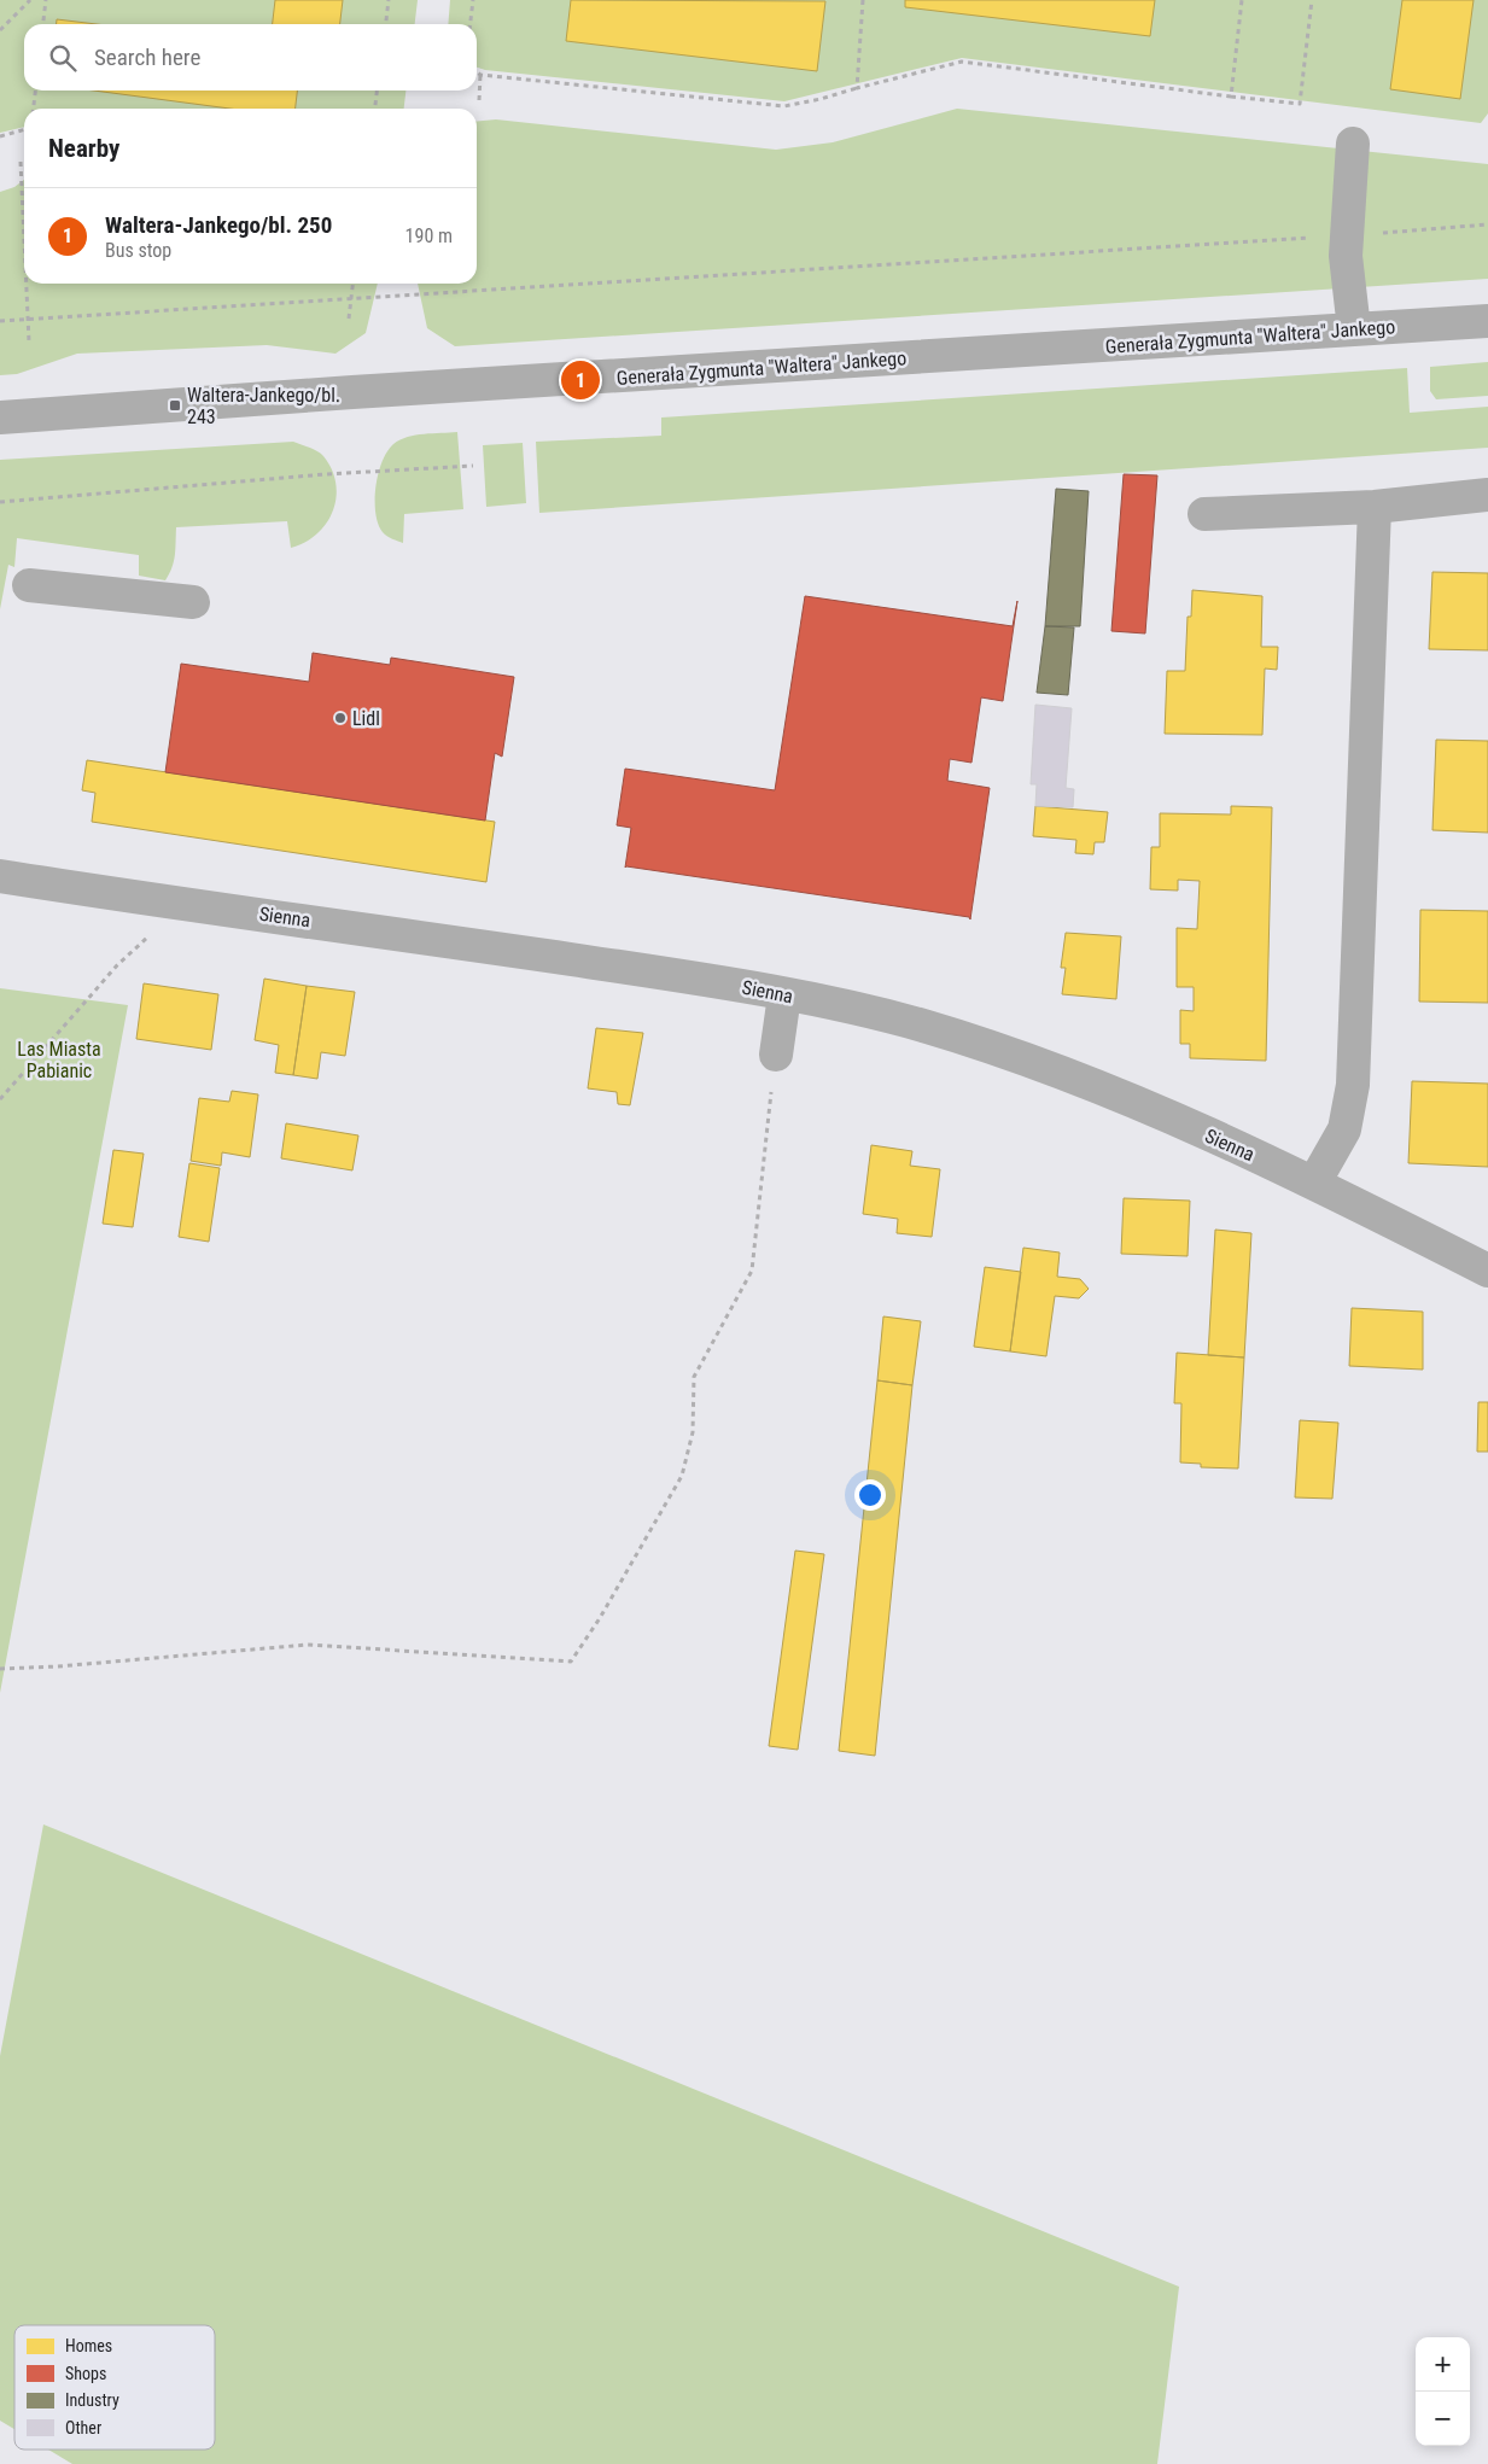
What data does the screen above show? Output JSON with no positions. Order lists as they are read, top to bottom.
{
  "streets": {
    "street": ["Generała Zygmunta \"Waltera\" Jankego", "Sienna"]
  },
  "parks": ["Las Miasta Pabianic"],
  "places": {
    "transit": ["Waltera-Jankego/bl. 243"],
    "other": ["Lidl"]
  },
  "legend": [
    "Homes",
    "Shops",
    "Industry",
    "Other"
  ],
  "page": {
    "search": "Search here",
    "heading": "Nearby",
    "list": [
      {
        "mark": "1",
        "name": "Waltera-Jankego/bl. 250",
        "note": "Bus stop",
        "value": "190 m"
      }
    ],
    "pins": "1",
    "map_buttons": ["+", "−"]
  }
}
